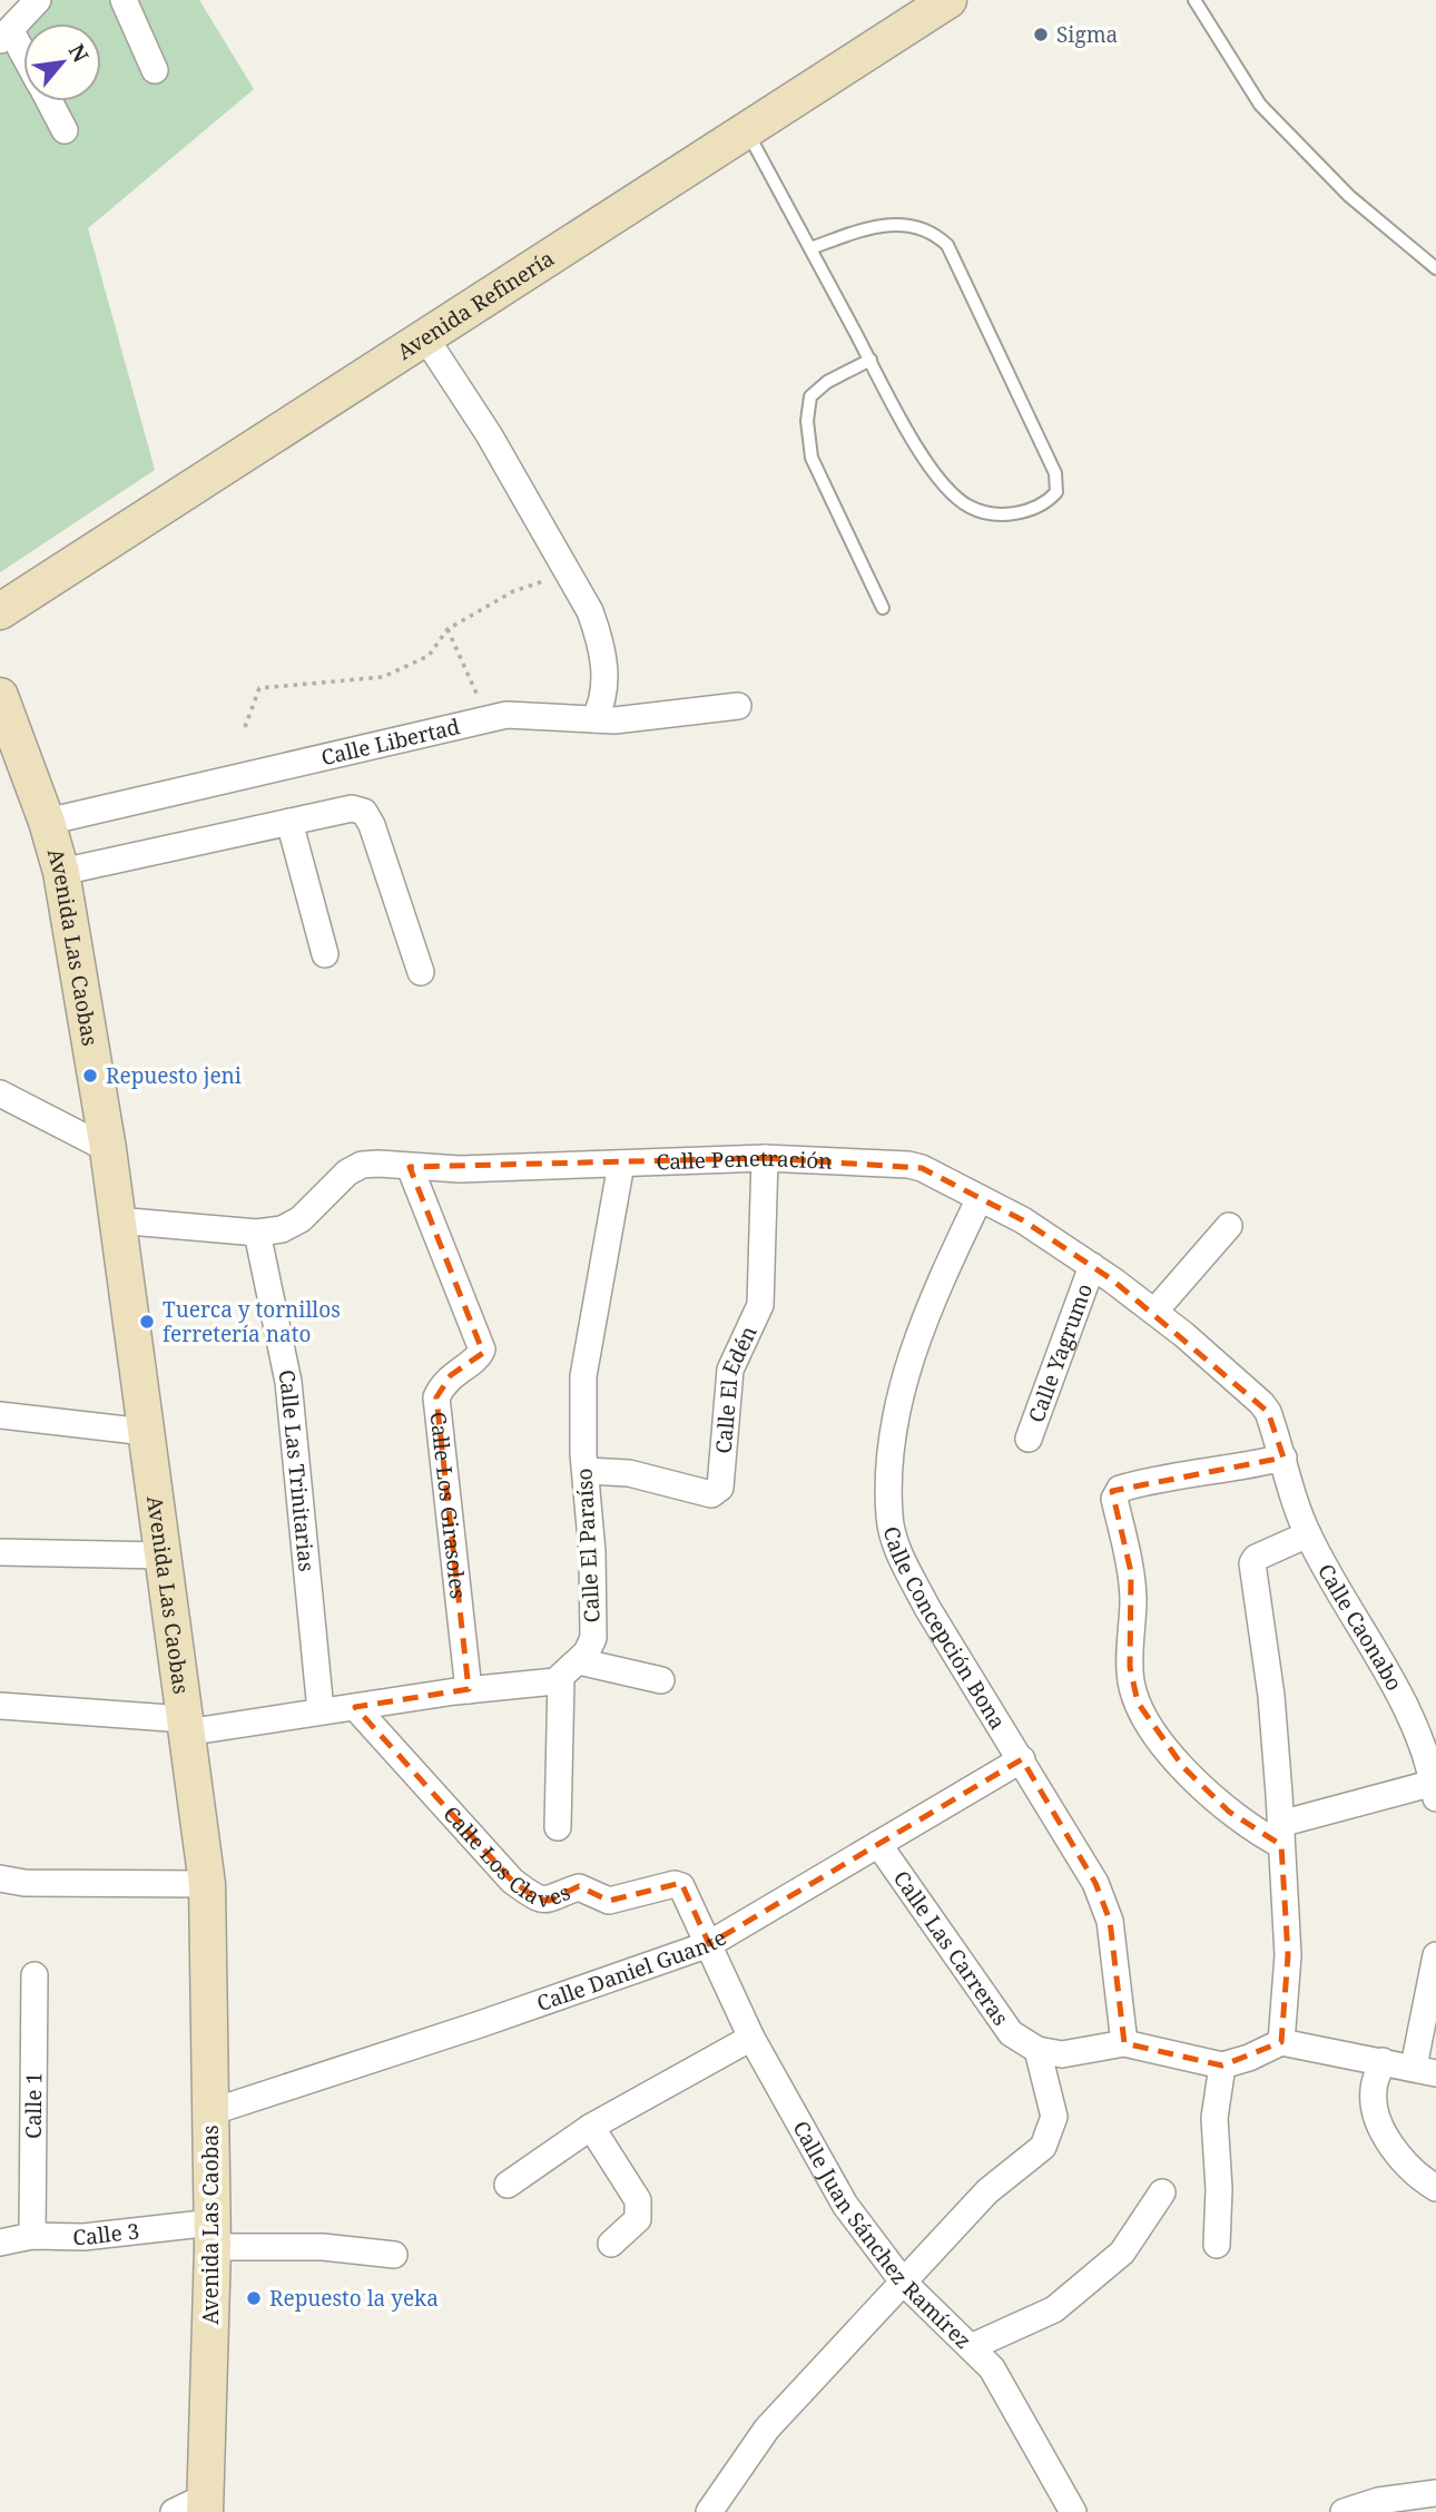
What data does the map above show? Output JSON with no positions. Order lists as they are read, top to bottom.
{
  "streets": {
    "street": [
      "Avenida Refinería",
      "Calle Libertad",
      "Avenida Las Caobas",
      "Calle Penetración",
      "Calle Yagrumo",
      "Calle El Edén",
      "Calle Las Trinitarias",
      "Calle Los Girasoles",
      "Calle El Paraíso",
      "Calle Concepción Bona",
      "Calle Caonabo",
      "Calle Los Claves",
      "Calle Las Carreras",
      "Calle Daniel Guante",
      "Calle 1",
      "Calle Juan Sánchez Ramírez",
      "Calle 3"
    ]
  },
  "crossings": [
    ["Calle Libertad", "Avenida Las Caobas"],
    ["Avenida Las Caobas", "Calle Penetración"],
    ["Avenida Las Caobas", "Calle Daniel Guante"],
    ["Avenida Las Caobas", "Calle 3"],
    ["Calle Penetración", "Calle Yagrumo"],
    ["Calle Penetración", "Calle El Edén"],
    ["Calle Penetración", "Calle Las Trinitarias"],
    ["Calle Penetración", "Calle Los Girasoles"],
    ["Calle Penetración", "Calle El Paraíso"],
    ["Calle Penetración", "Calle Concepción Bona"],
    ["Calle Penetración", "Calle Caonabo"],
    ["Calle El Edén", "Calle El Paraíso"],
    ["Calle Concepción Bona", "Calle Daniel Guante"],
    ["Calle Los Claves", "Calle Daniel Guante"],
    ["Calle Los Claves", "Calle Juan Sánchez Ramírez"],
    ["Calle Las Carreras", "Calle Daniel Guante"],
    ["Calle Daniel Guante", "Calle Juan Sánchez Ramírez"],
    ["Calle 1", "Calle 3"]
  ],
  "places": [
    "Sigma",
    "Repuesto jeni",
    "Tuerca y tornillos ferretería nato",
    "Repuesto la yeka"
  ],
  "north": "top right"
}
